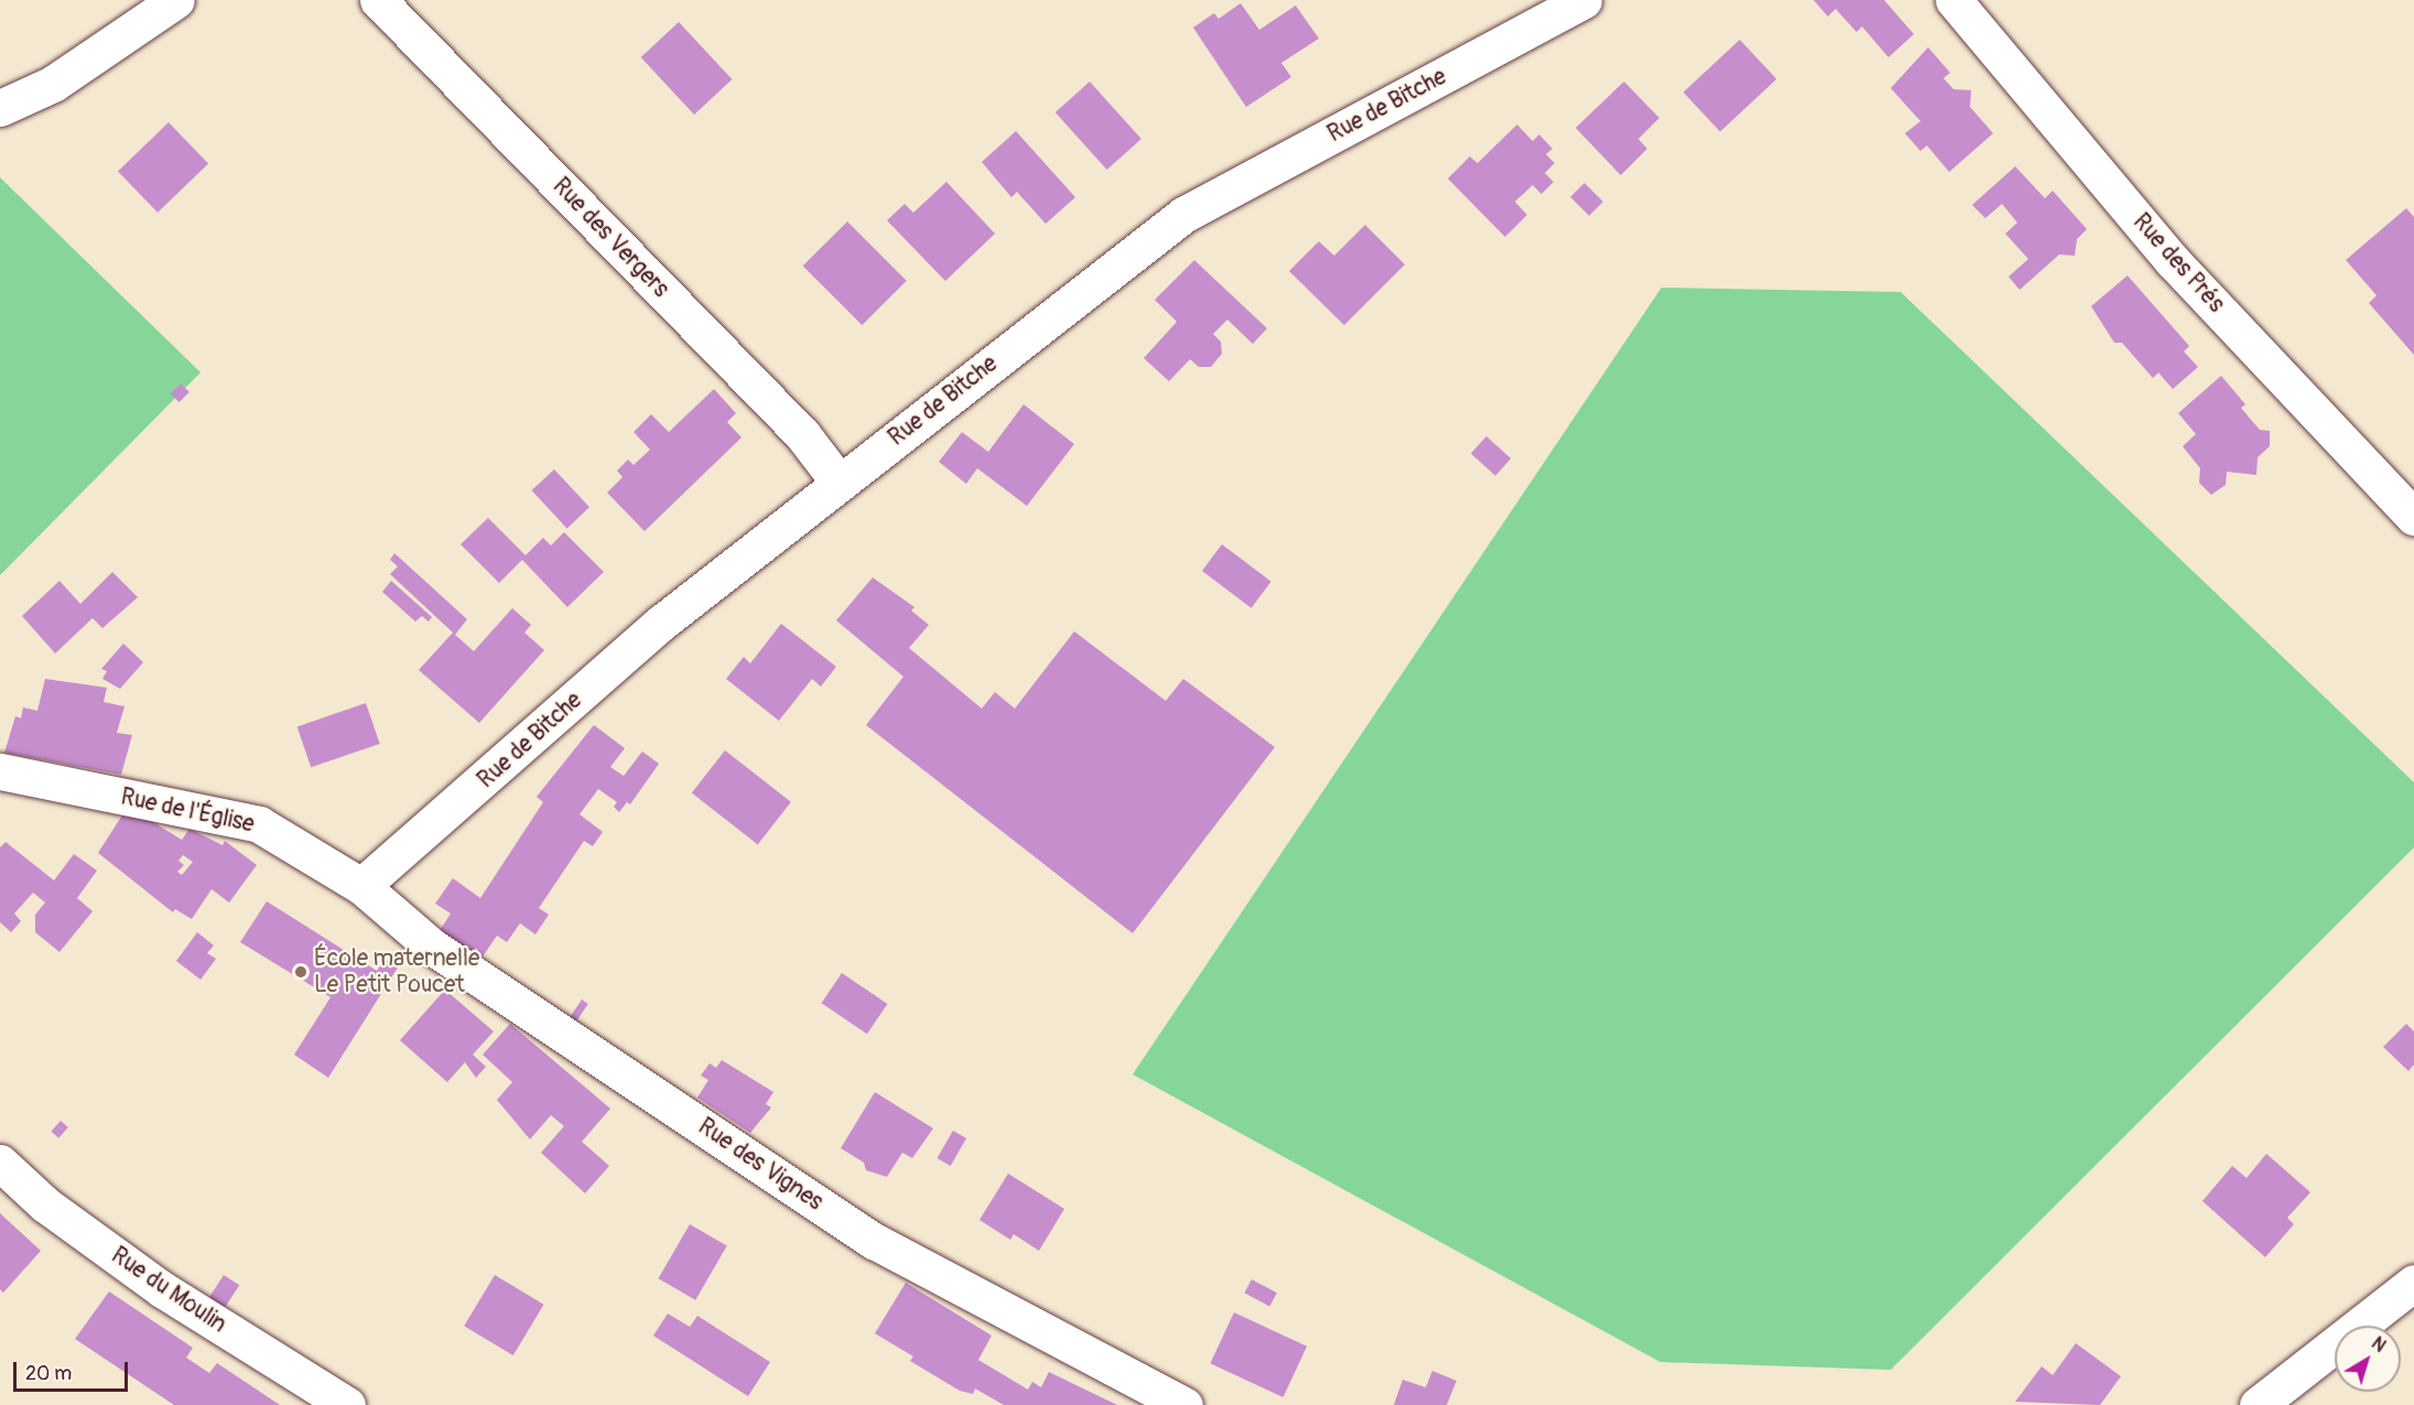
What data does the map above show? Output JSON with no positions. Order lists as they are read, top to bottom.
{
  "streets": {
    "street": [
      "Rue de Bitche",
      "Rue des Vergers",
      "Rue des Prés",
      "Rue de l'Église",
      "Rue des Vignes",
      "Rue du Moulin"
    ]
  },
  "crossings": [
    ["Rue de Bitche", "Rue des Vergers"],
    ["Rue de Bitche", "Rue de l'Église"],
    ["Rue de Bitche", "Rue des Vignes"],
    ["Rue de l'Église", "Rue des Vignes"]
  ],
  "places": ["École maternelle Le Petit Poucet"],
  "scale_bar": "20 m",
  "north": "top right"
}
